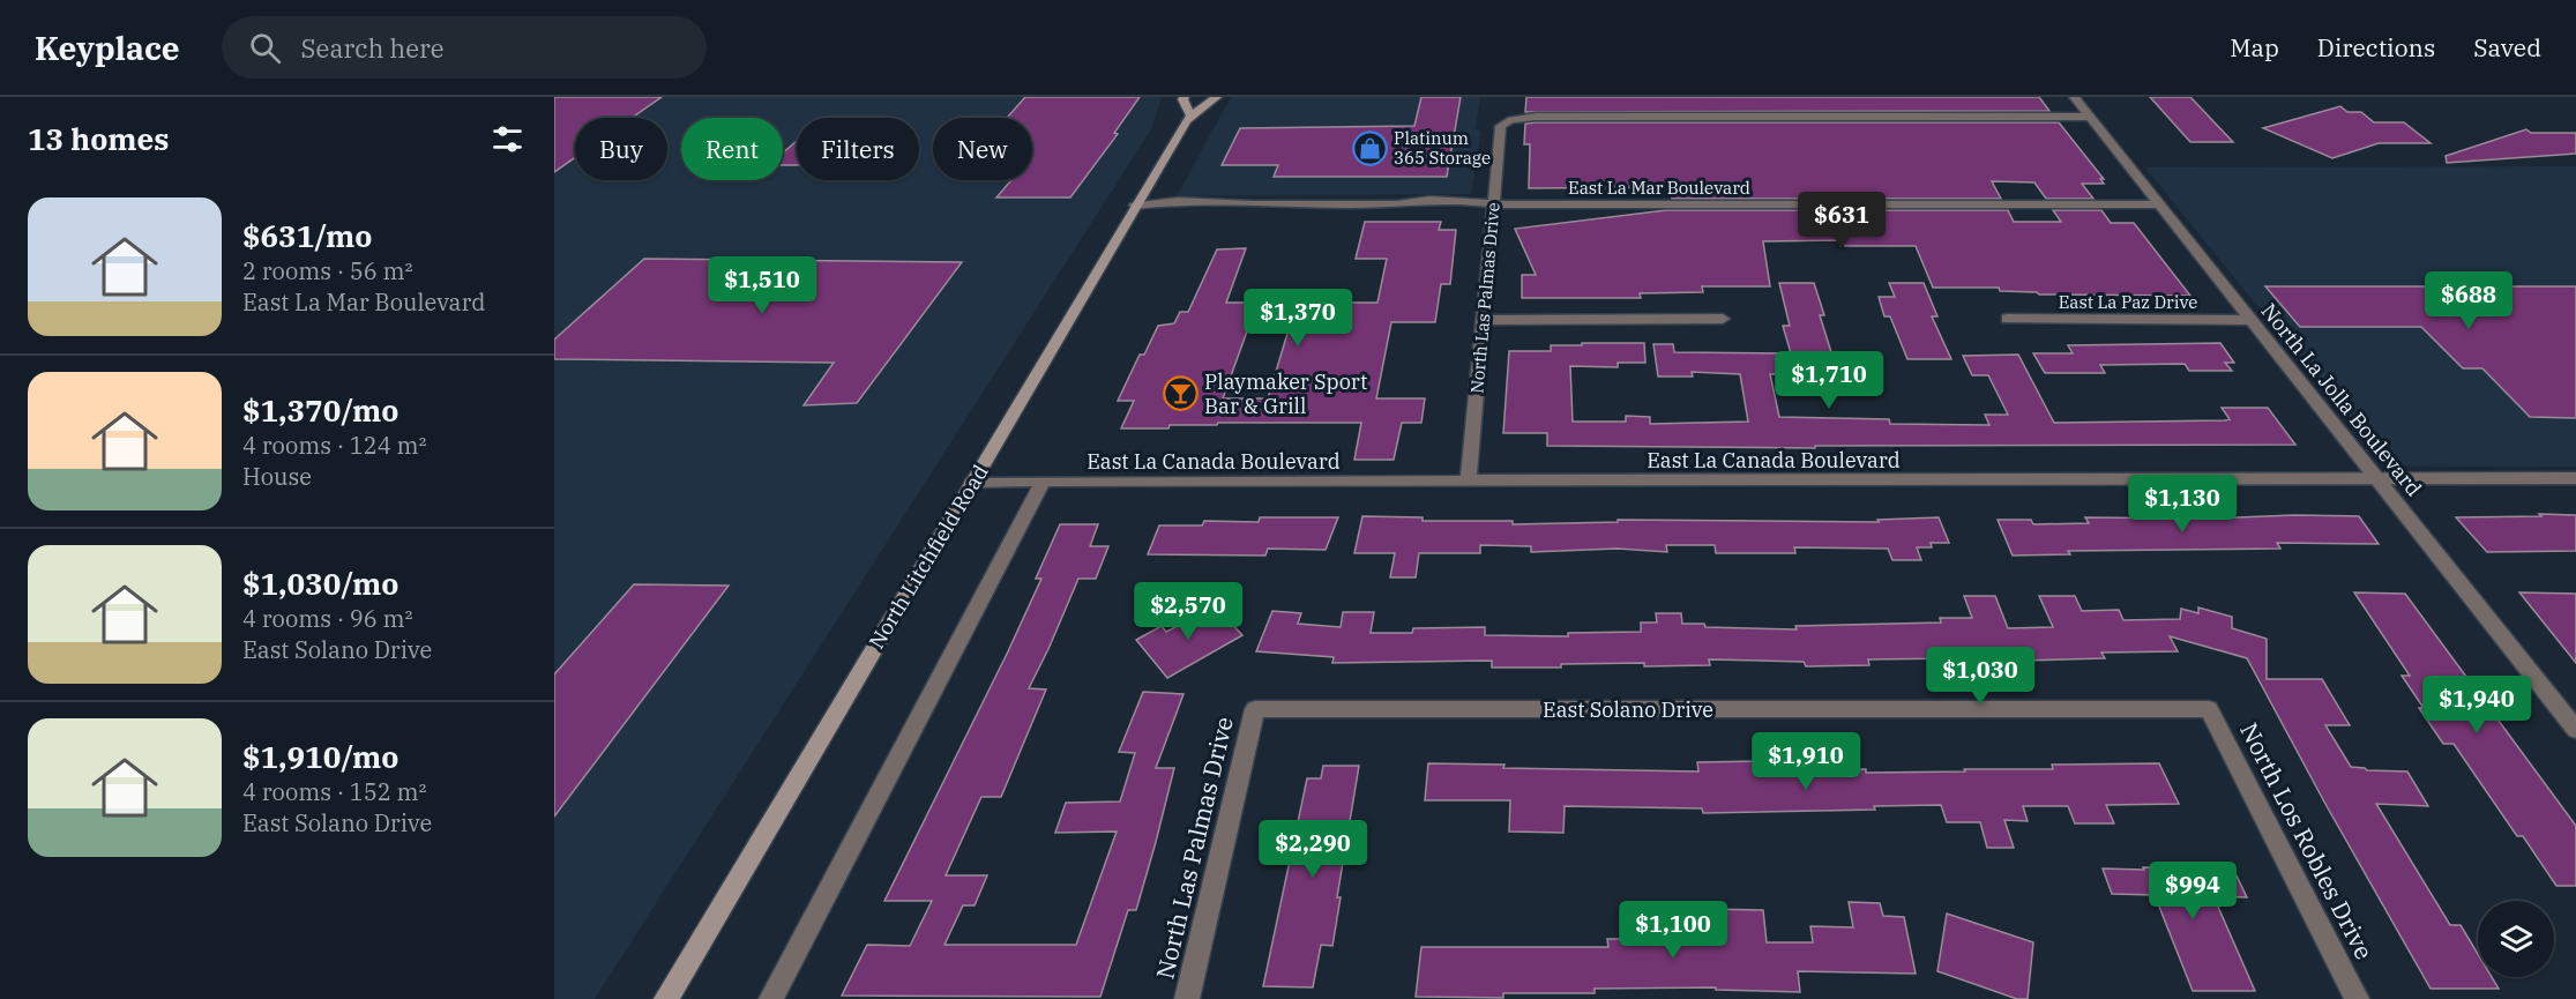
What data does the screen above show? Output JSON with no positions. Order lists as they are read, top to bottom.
{
  "streets": {
    "main road": ["North Litchfield Road"],
    "street": [
      "East La Mar Boulevard",
      "North Las Palmas Drive",
      "East La Paz Drive",
      "North La Jolla Boulevard",
      "East La Canada Boulevard",
      "East Solano Drive",
      "North Los Robles Drive"
    ]
  },
  "crossings": [
    ["East La Mar Boulevard", "North Las Palmas Drive"],
    ["East La Mar Boulevard", "North La Jolla Boulevard"],
    ["East La Mar Boulevard", "North Litchfield Road"],
    ["North Las Palmas Drive", "North La Jolla Boulevard"],
    ["North Las Palmas Drive", "East La Canada Boulevard"],
    ["North Las Palmas Drive", "East Solano Drive"],
    ["East La Paz Drive", "North La Jolla Boulevard"],
    ["North La Jolla Boulevard", "East La Canada Boulevard"],
    ["East La Canada Boulevard", "North Litchfield Road"],
    ["East Solano Drive", "North Los Robles Drive"]
  ],
  "places": {
    "shop": ["Platinum 365 Storage"],
    "bar": ["Playmaker Sport Bar & Grill"]
  },
  "page": {
    "header": "Keyplace",
    "search": "Search here",
    "nav": ["Map", "Directions", "Saved"],
    "heading": "13 homes",
    "chip": [
      "Buy",
      "Rent",
      "Filters",
      "New"
    ],
    "list": [
      {
        "name": "$631/mo",
        "note": "2 rooms · 56 m² · East La Mar Boulevard"
      },
      {
        "name": "$1,370/mo",
        "note": "4 rooms · 124 m² · House"
      },
      {
        "name": "$1,030/mo",
        "note": "4 rooms · 96 m² · East Solano Drive"
      },
      {
        "name": "$1,910/mo",
        "note": "4 rooms · 152 m² · East Solano Drive"
      }
    ],
    "price": [
      "$631",
      "$1,510",
      "$688",
      "$1,370",
      "$1,710",
      "$1,130",
      "$2,570",
      "$1,030",
      "$1,940",
      "$1,910",
      "$2,290",
      "$994",
      "$1,100"
    ]
  }
}
